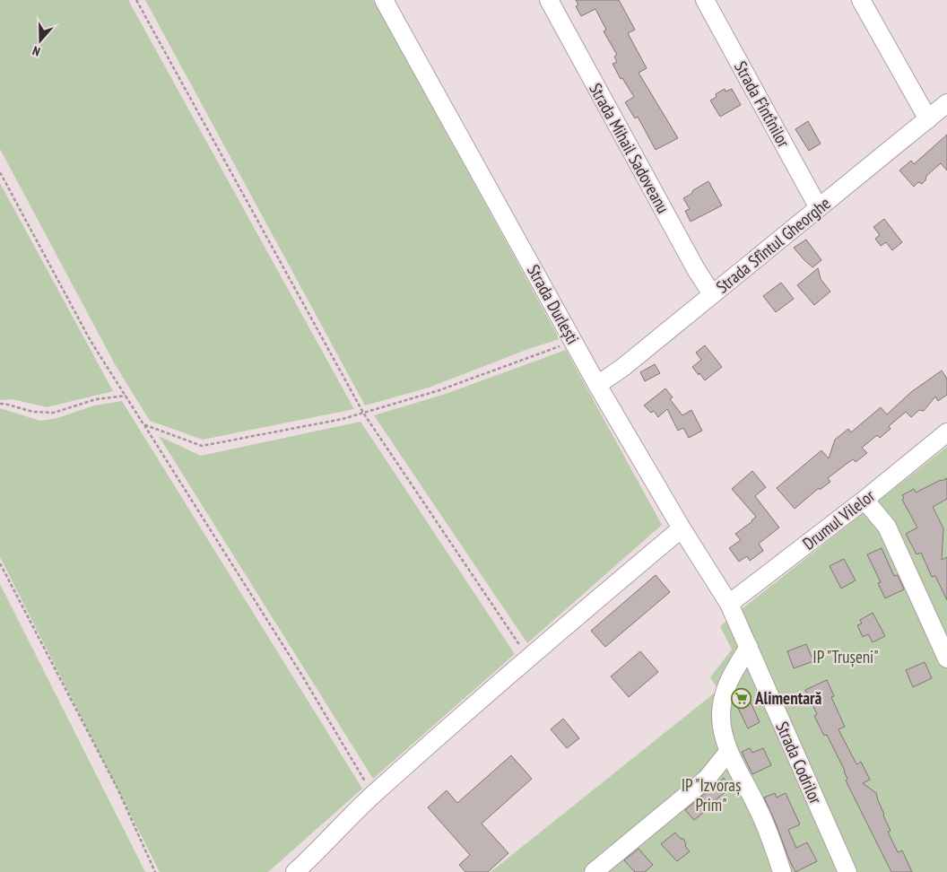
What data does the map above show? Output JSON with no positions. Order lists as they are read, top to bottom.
{
  "streets": {
    "street": [
      "Strada Fîntînilor",
      "Strada Mihail Sadoveanu",
      "Strada Sfîntul Gheorghe",
      "Strada Durlești",
      "Drumul Vilelor",
      "Strada Codrilor"
    ]
  },
  "crossings": [
    ["Strada Fîntînilor", "Strada Sfîntul Gheorghe"],
    ["Strada Mihail Sadoveanu", "Strada Sfîntul Gheorghe"],
    ["Strada Sfîntul Gheorghe", "Strada Durlești"],
    ["Strada Durlești", "Drumul Vilelor"],
    ["Strada Durlești", "Strada Codrilor"],
    ["Drumul Vilelor", "Strada Codrilor"]
  ],
  "parks": ["IP \"Trușeni\"", "IP \"Izvoraș Prim\""],
  "places": {
    "supermarket": ["Alimentară"]
  },
  "north": "bottom"
}
